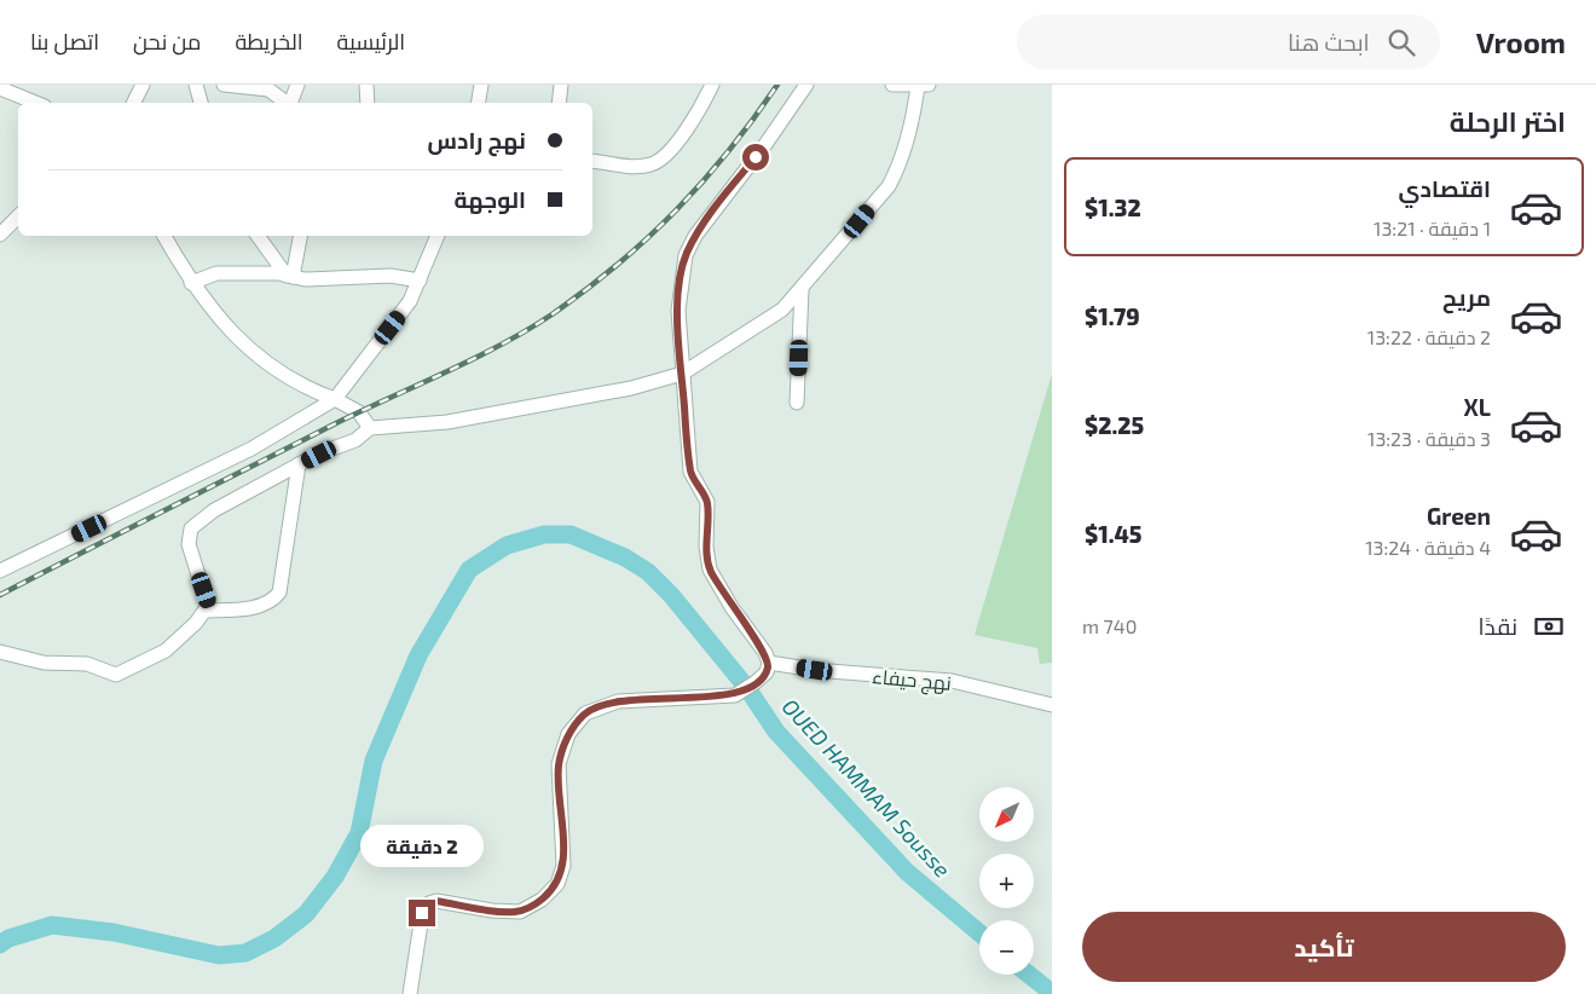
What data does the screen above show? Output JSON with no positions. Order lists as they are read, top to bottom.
{
  "streets": {
    "street": ["نهج حيفاء"]
  },
  "water": ["OUED HAMMAM Sousse"],
  "north": "bottom left",
  "page": {
    "header": "Vroom",
    "search": "ابحث هنا",
    "nav": [
      "الرئيسية",
      "الخريطة",
      "من نحن",
      "اتصل بنا"
    ],
    "heading": "اختر الرحلة",
    "banner": ["نهج رادس", "الوجهة"],
    "list": [
      {
        "name": "اقتصادي",
        "note": "1 دقيقة · 13:21",
        "value": "$1.32"
      },
      {
        "name": "مريح",
        "note": "2 دقيقة · 13:22",
        "value": "$1.79"
      },
      {
        "name": "XL",
        "note": "3 دقيقة · 13:23",
        "value": "$2.25"
      },
      {
        "name": "Green",
        "note": "4 دقيقة · 13:24",
        "value": "$1.45"
      }
    ],
    "pay": ["نقدًا", "740 m"],
    "map_buttons": ["+", "−"],
    "bubble": "2 دقيقة",
    "buttons": "تأكيد"
  }
}
